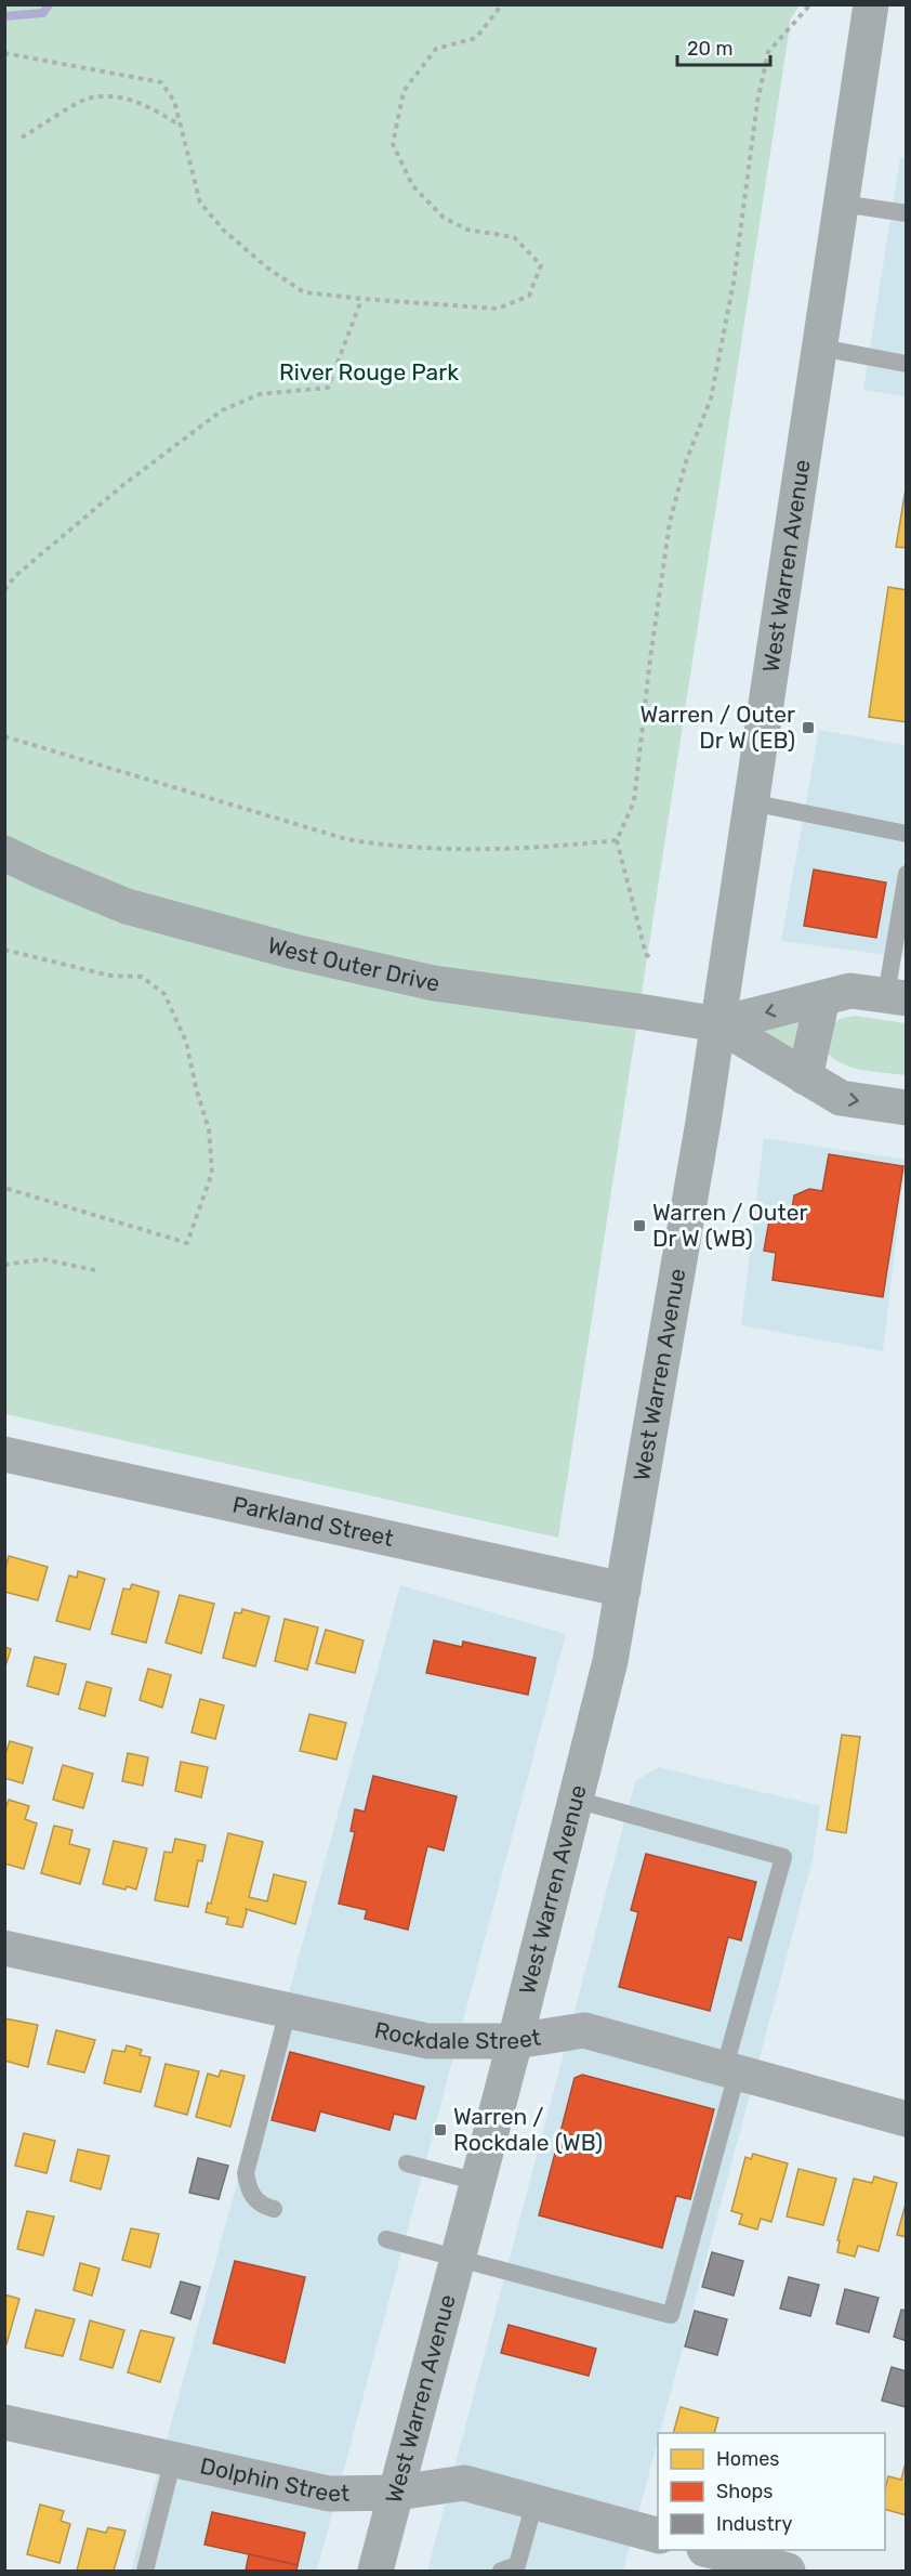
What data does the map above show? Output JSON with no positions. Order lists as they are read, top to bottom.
{
  "streets": {
    "main road": ["West Warren Avenue", "West Outer Drive"],
    "street": ["Parkland Street", "Rockdale Street", "Dolphin Street"]
  },
  "crossings": [
    ["West Warren Avenue", "West Outer Drive"],
    ["West Warren Avenue", "Parkland Street"],
    ["West Warren Avenue", "Rockdale Street"],
    ["West Warren Avenue", "Dolphin Street"]
  ],
  "parks": ["River Rouge Park"],
  "places": {
    "transit": ["Warren / Outer Dr W (EB)", "Warren / Outer Dr W (WB)", "Warren / Rockdale (WB)"]
  },
  "legend": ["Homes", "Shops", "Industry"],
  "scale_bar": "20 m"
}
